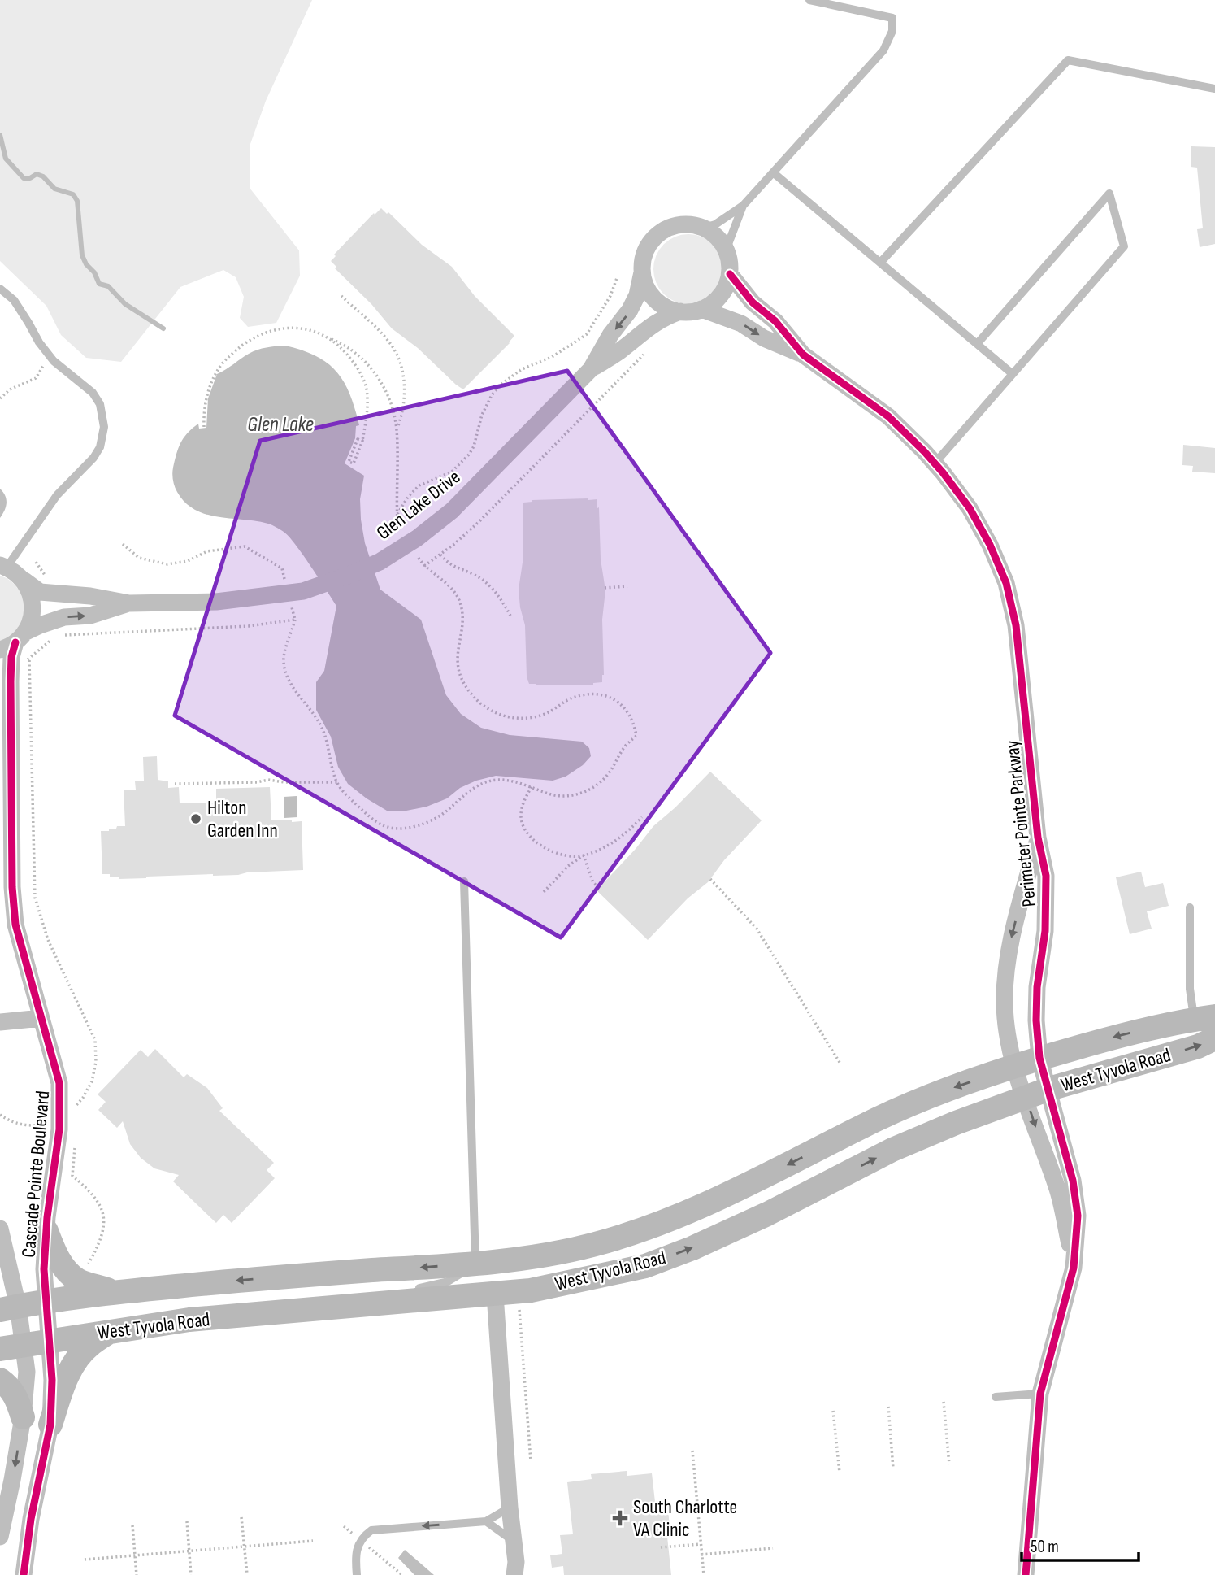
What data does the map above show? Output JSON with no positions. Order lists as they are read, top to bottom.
{
  "streets": {
    "main road": ["West Tyvola Road"],
    "street": ["Glen Lake Drive", "Perimeter Pointe Parkway", "Cascade Pointe Boulevard"]
  },
  "crossings": [
    ["Glen Lake Drive", "Perimeter Pointe Parkway"],
    ["Glen Lake Drive", "Cascade Pointe Boulevard"],
    ["Perimeter Pointe Parkway", "West Tyvola Road"],
    ["West Tyvola Road", "Cascade Pointe Boulevard"]
  ],
  "water": ["Glen Lake"],
  "places": {
    "other": ["Hilton Garden Inn"],
    "health": ["South Charlotte VA Clinic"]
  },
  "scale_bar": "50 m"
}
